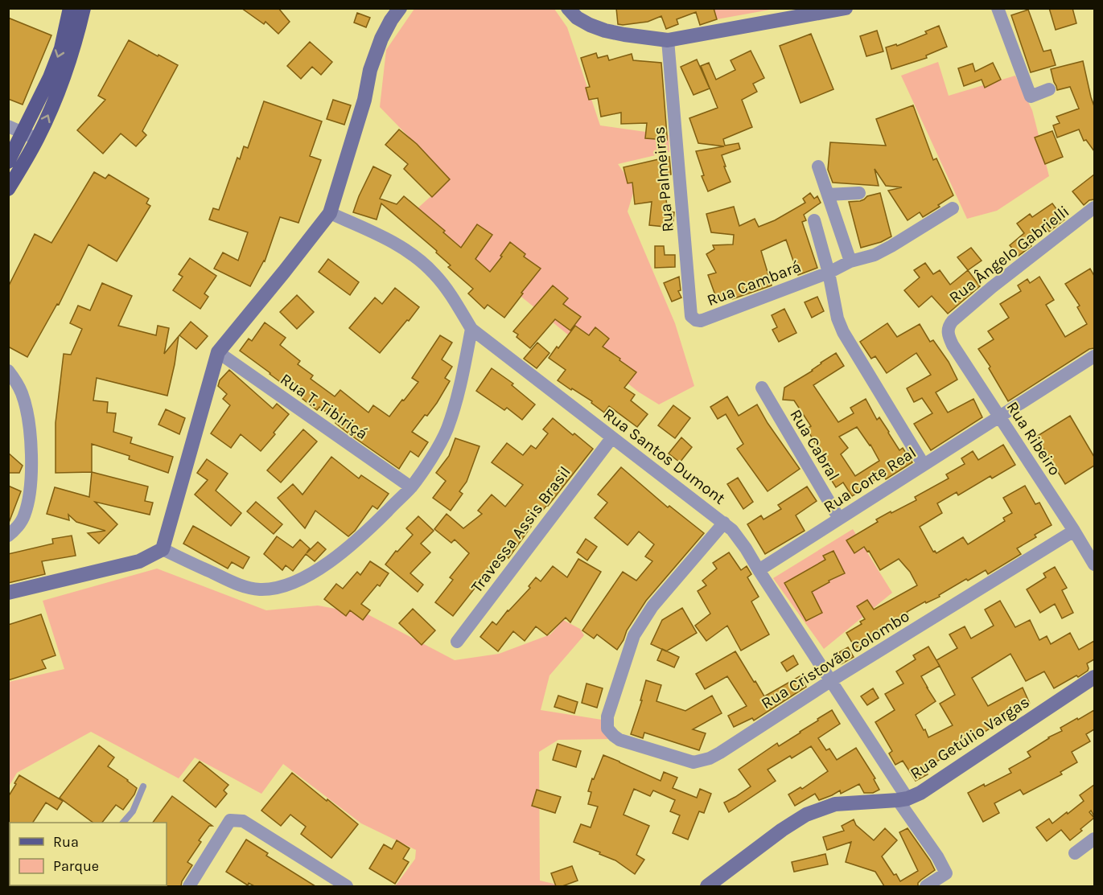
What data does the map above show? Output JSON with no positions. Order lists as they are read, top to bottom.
{
  "streets": {
    "street": [
      "Rua Palmeiras",
      "Rua Ângelo Gabrielli",
      "Rua Cambará",
      "Rua T. Tibiriçá",
      "Rua Ribeiro",
      "Rua Cabral",
      "Rua Santos Dumont",
      "Rua Corte Real",
      "Travessa Assis Brasil",
      "Rua Cristovão Colombo",
      "Rua Getúlio Vargas"
    ]
  },
  "crossings": [
    ["Rua Palmeiras", "Rua Cambará"],
    ["Rua Ângelo Gabrielli", "Rua Ribeiro"],
    ["Rua Ribeiro", "Rua Corte Real"],
    ["Rua Ribeiro", "Rua Cristovão Colombo"],
    ["Rua Cabral", "Rua Corte Real"],
    ["Rua Santos Dumont", "Rua Corte Real"],
    ["Rua Santos Dumont", "Travessa Assis Brasil"],
    ["Rua Santos Dumont", "Rua Cristovão Colombo"],
    ["Rua Santos Dumont", "Rua Getúlio Vargas"]
  ],
  "legend": ["Rua", "Parque"]
}
